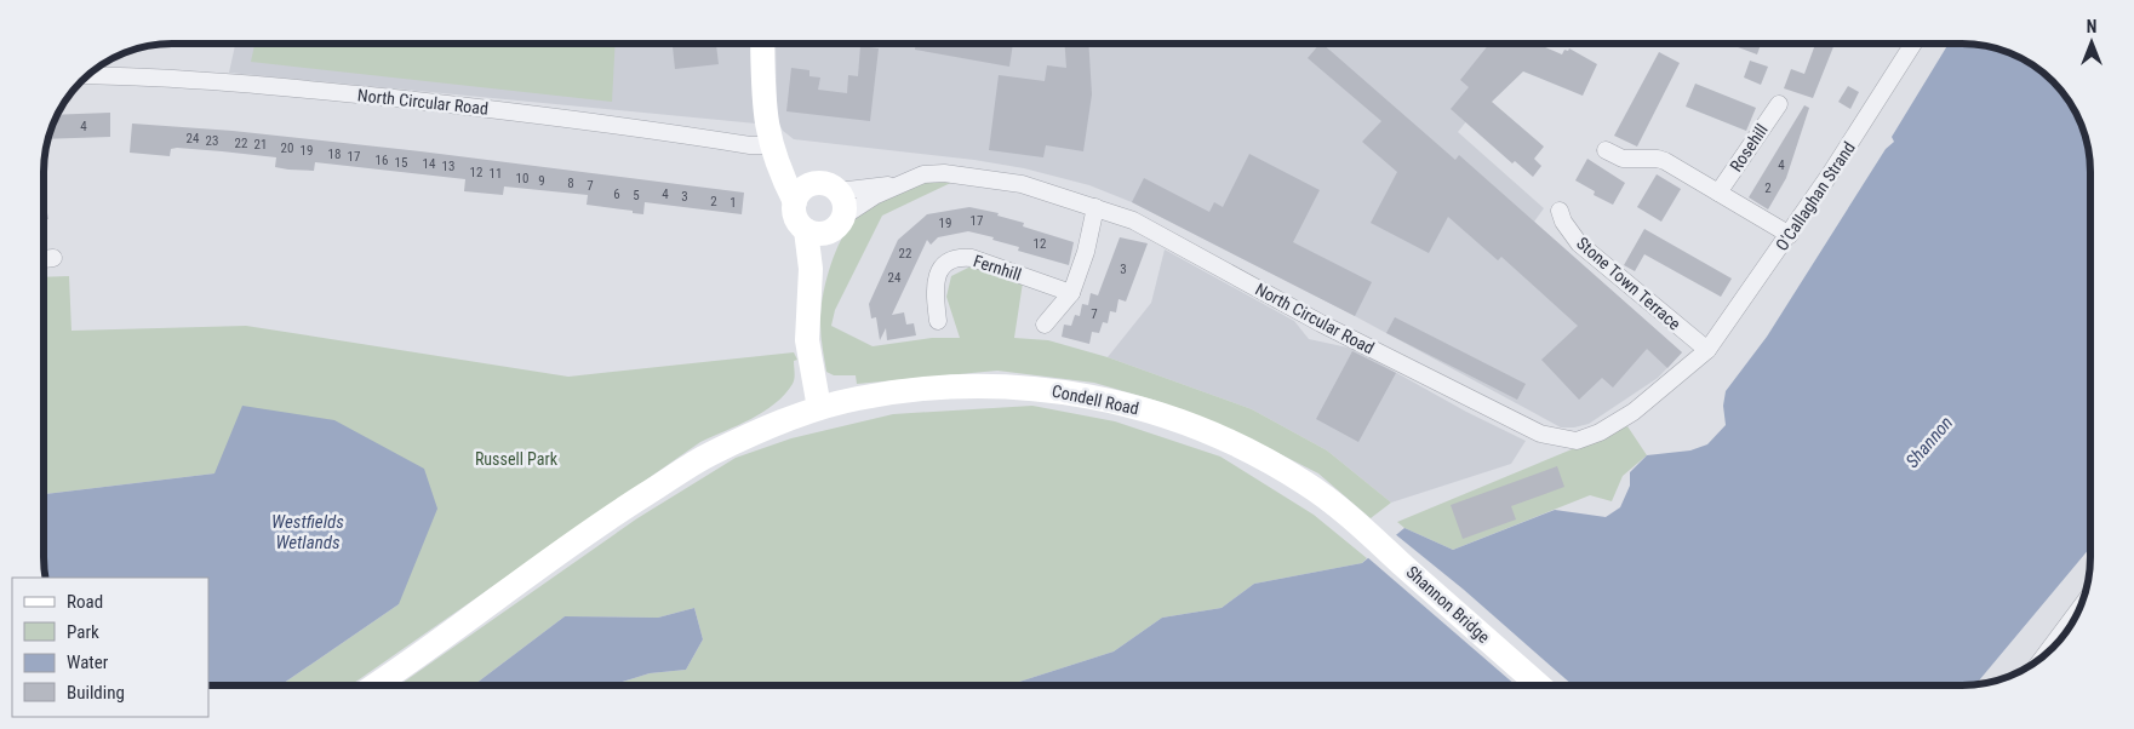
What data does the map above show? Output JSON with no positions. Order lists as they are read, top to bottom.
{
  "streets": {
    "main road": ["Condell Road", "Shannon Bridge"],
    "street": [
      "North Circular Road",
      "Rosehill",
      "O'Callaghan Strand",
      "Fernhill",
      "Stone Town Terrace"
    ]
  },
  "crossings": [
    ["North Circular Road", "O'Callaghan Strand"],
    ["North Circular Road", "Stone Town Terrace"],
    ["O'Callaghan Strand", "Stone Town Terrace"],
    ["Condell Road", "Shannon Bridge"]
  ],
  "water": ["Shannon", "Westfields Wetlands"],
  "parks": ["Russell Park"],
  "house_numbers": [
    "4",
    "24",
    "23",
    "22",
    "21",
    "20",
    "19",
    "18",
    "17",
    "16",
    "15",
    "14",
    "4",
    "13",
    "12",
    "11",
    "10",
    "9",
    "8",
    "7",
    "2",
    "6",
    "4",
    "5",
    "3",
    "2",
    "1",
    "17",
    "19",
    "12",
    "22",
    "3",
    "24",
    "7"
  ],
  "legend": [
    "Road",
    "Park",
    "Water",
    "Building"
  ],
  "north": "top"
}
